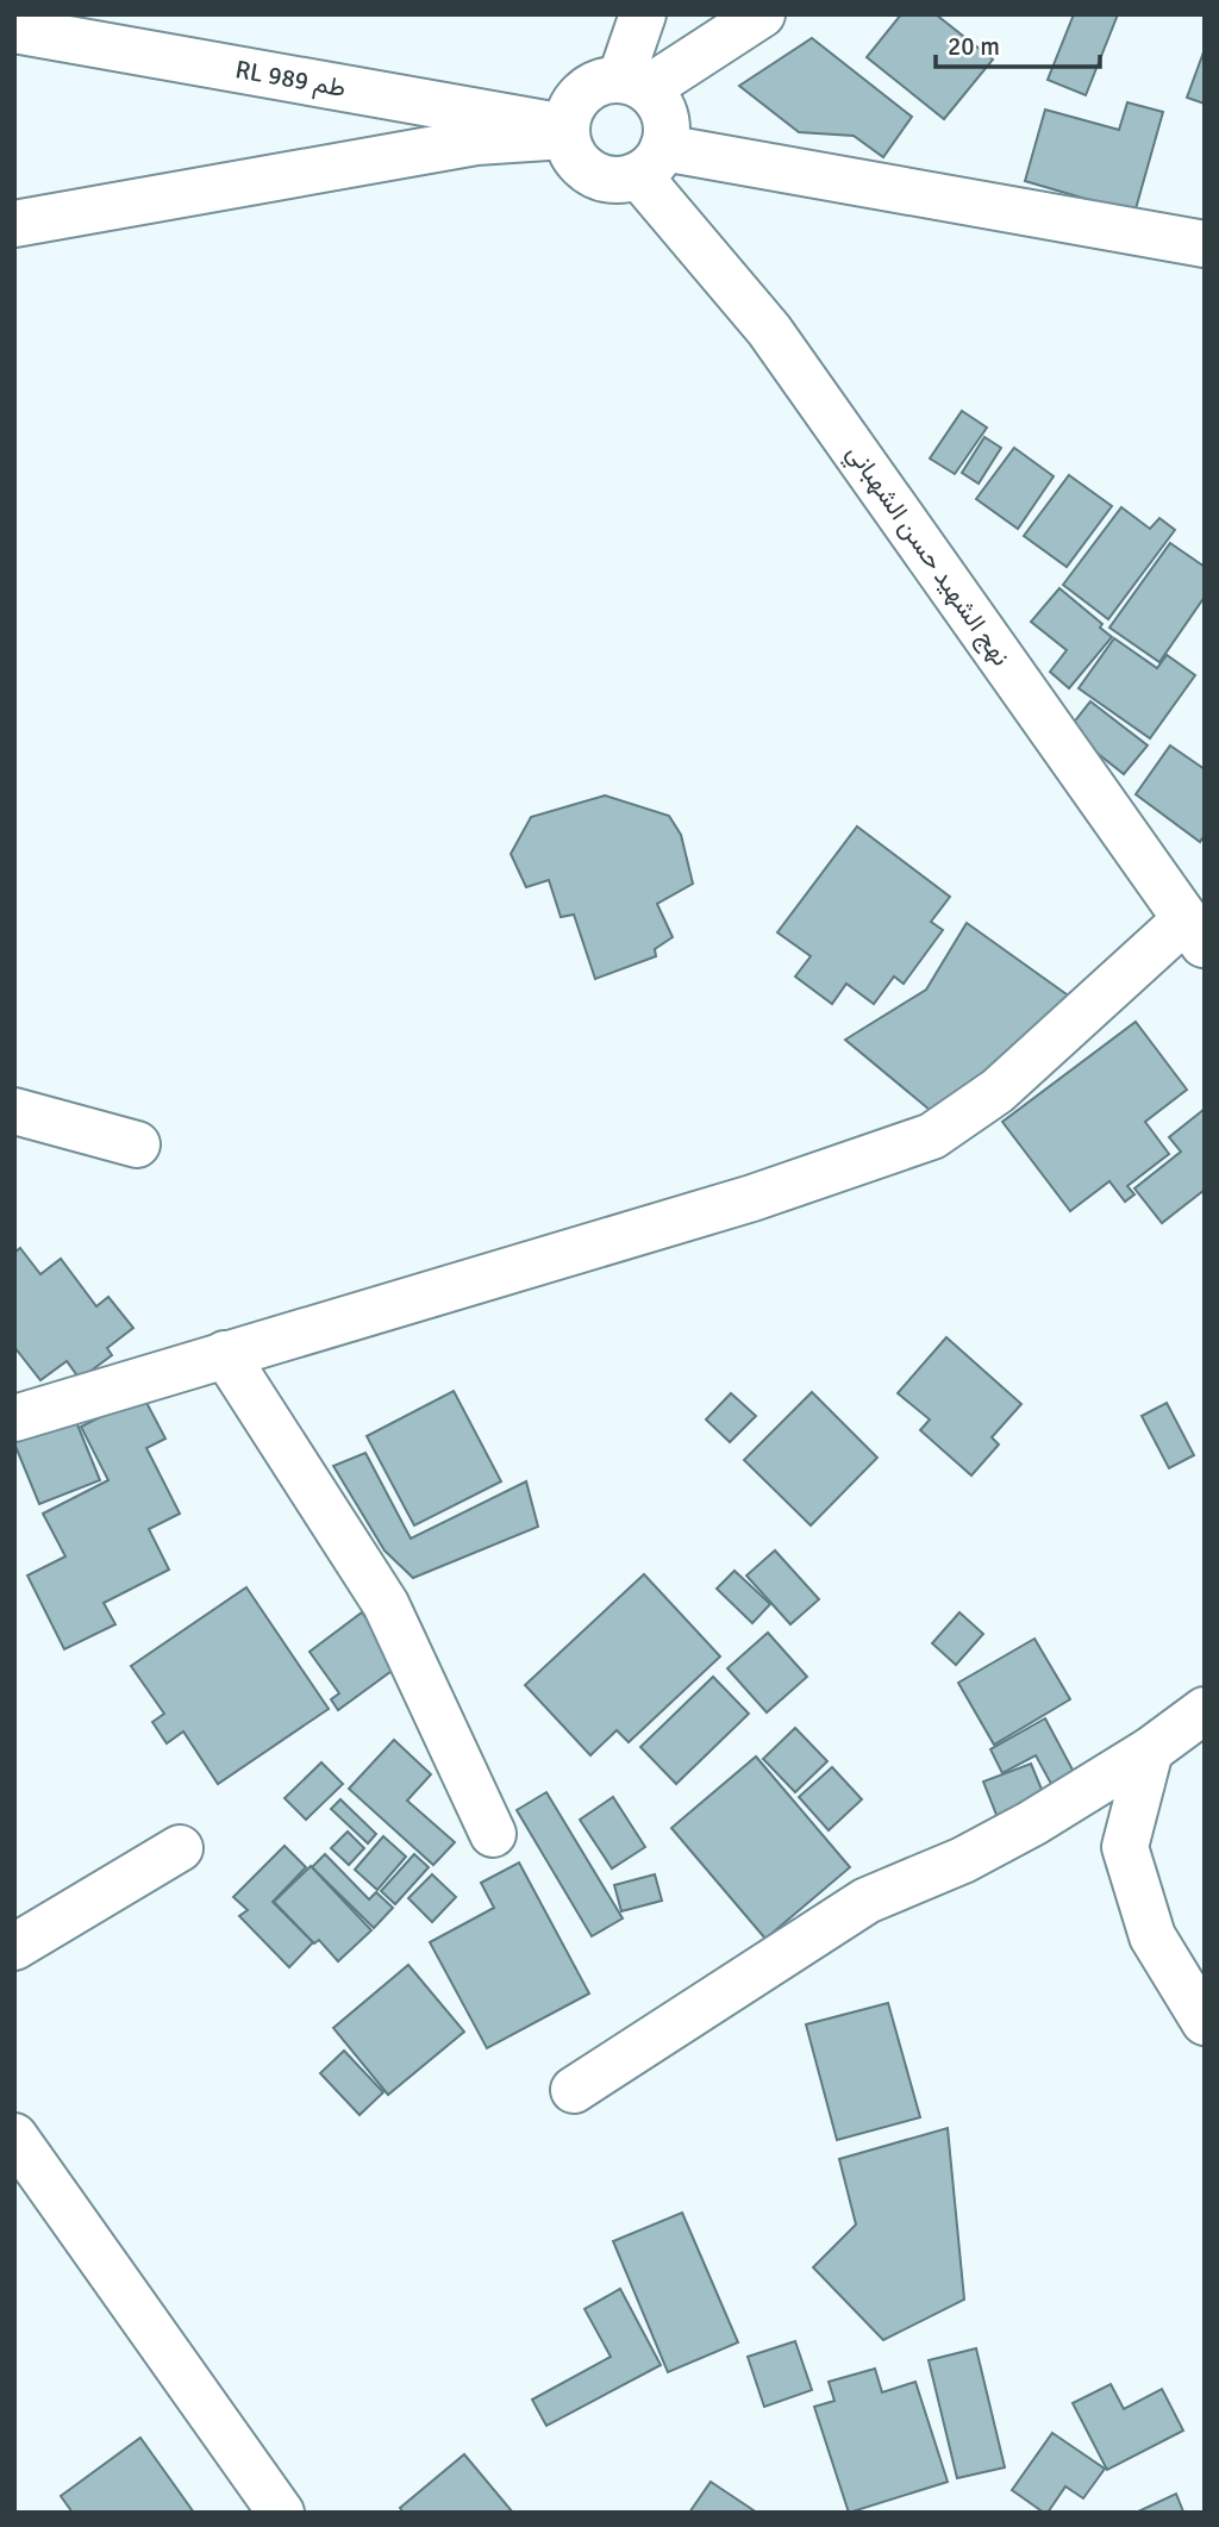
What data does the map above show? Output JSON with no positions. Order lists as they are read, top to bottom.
{
  "streets": {
    "street": ["RL طم 989", "نهج الشهيد حسن الشهباني"]
  },
  "crossings": [
    ["RL طم 989", "نهج الشهيد حسن الشهباني"]
  ],
  "scale_bar": "20 m"
}
